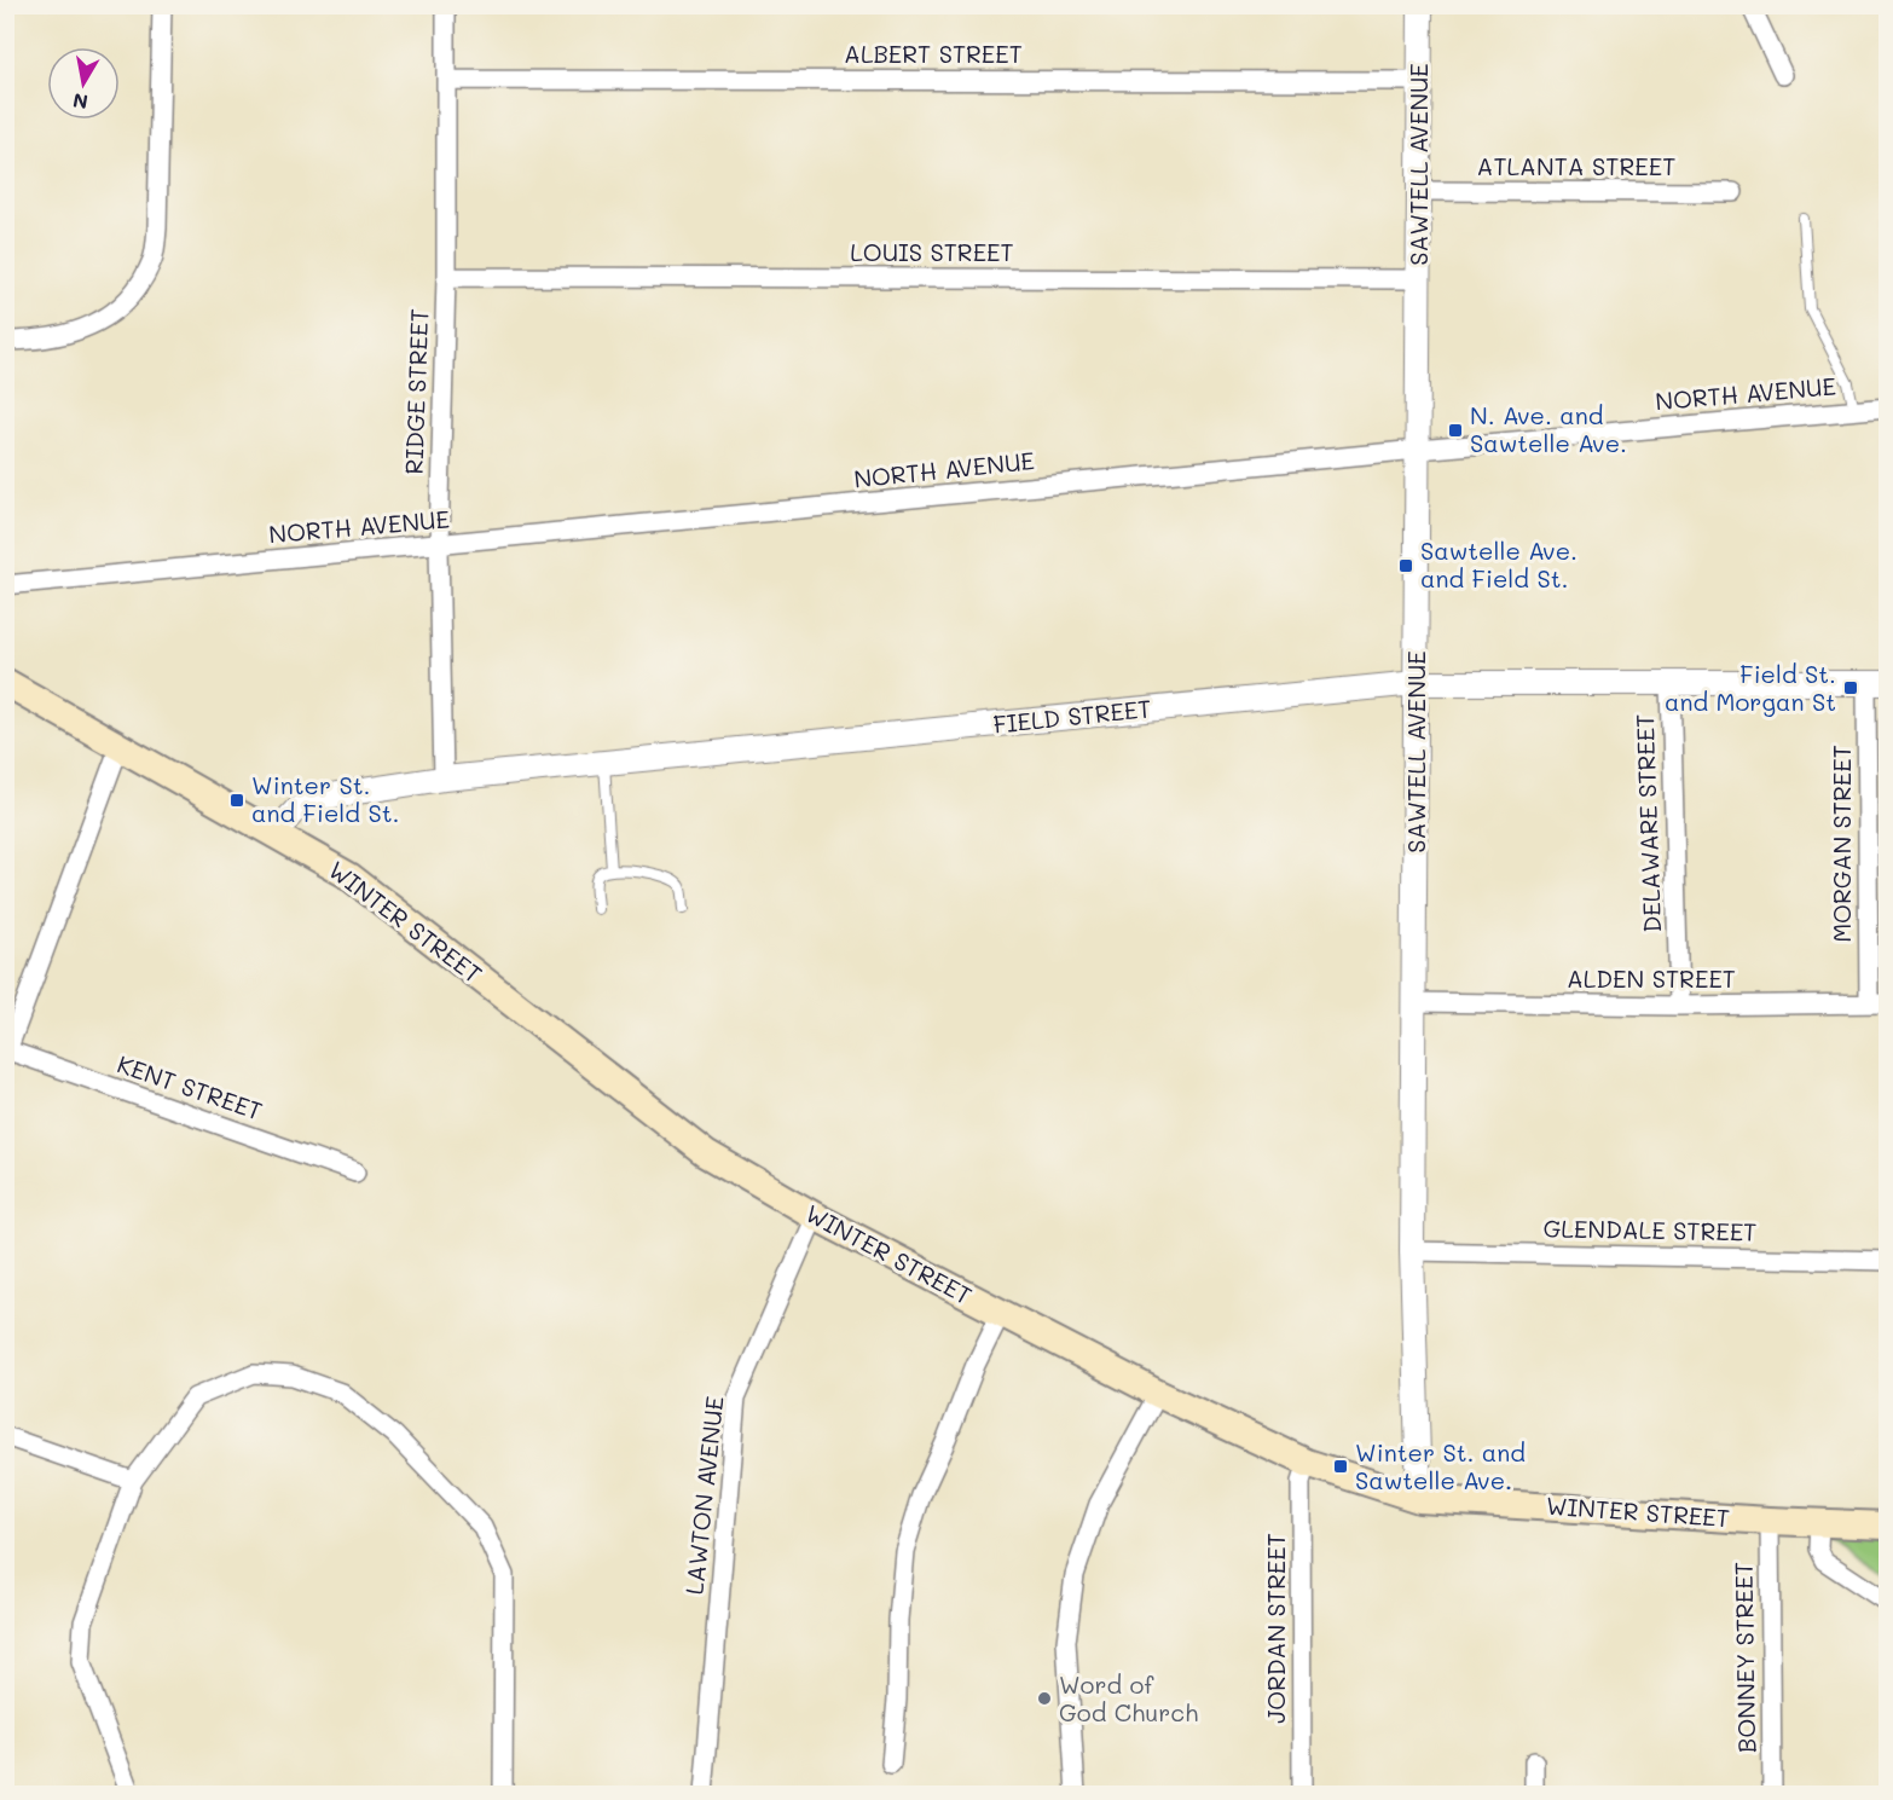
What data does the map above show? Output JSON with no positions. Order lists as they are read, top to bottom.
{
  "streets": {
    "main road": ["WINTER STREET"],
    "street": [
      "ALBERT STREET",
      "SAWTELL AVENUE",
      "ATLANTA STREET",
      "LOUIS STREET",
      "RIDGE STREET",
      "NORTH AVENUE",
      "FIELD STREET",
      "DELAWARE STREET",
      "MORGAN STREET",
      "ALDEN STREET",
      "KENT STREET",
      "GLENDALE STREET",
      "LAWTON AVENUE",
      "JORDAN STREET",
      "BONNEY STREET"
    ]
  },
  "crossings": [
    ["ALBERT STREET", "SAWTELL AVENUE"],
    ["ALBERT STREET", "RIDGE STREET"],
    ["SAWTELL AVENUE", "ATLANTA STREET"],
    ["SAWTELL AVENUE", "LOUIS STREET"],
    ["SAWTELL AVENUE", "NORTH AVENUE"],
    ["SAWTELL AVENUE", "FIELD STREET"],
    ["SAWTELL AVENUE", "WINTER STREET"],
    ["SAWTELL AVENUE", "ALDEN STREET"],
    ["SAWTELL AVENUE", "GLENDALE STREET"],
    ["LOUIS STREET", "RIDGE STREET"],
    ["RIDGE STREET", "NORTH AVENUE"],
    ["RIDGE STREET", "FIELD STREET"],
    ["FIELD STREET", "DELAWARE STREET"],
    ["FIELD STREET", "MORGAN STREET"],
    ["FIELD STREET", "WINTER STREET"],
    ["DELAWARE STREET", "ALDEN STREET"],
    ["MORGAN STREET", "ALDEN STREET"],
    ["WINTER STREET", "LAWTON AVENUE"],
    ["WINTER STREET", "JORDAN STREET"],
    ["WINTER STREET", "BONNEY STREET"]
  ],
  "places": {
    "transit": [
      "N. Ave. and Sawtelle Ave.",
      "Sawtelle Ave. and Field St.",
      "Field St. and Morgan St",
      "Winter St. and Field St.",
      "Winter St. and Sawtelle Ave."
    ],
    "other": ["Word of God Church"]
  },
  "north": "bottom"
}
